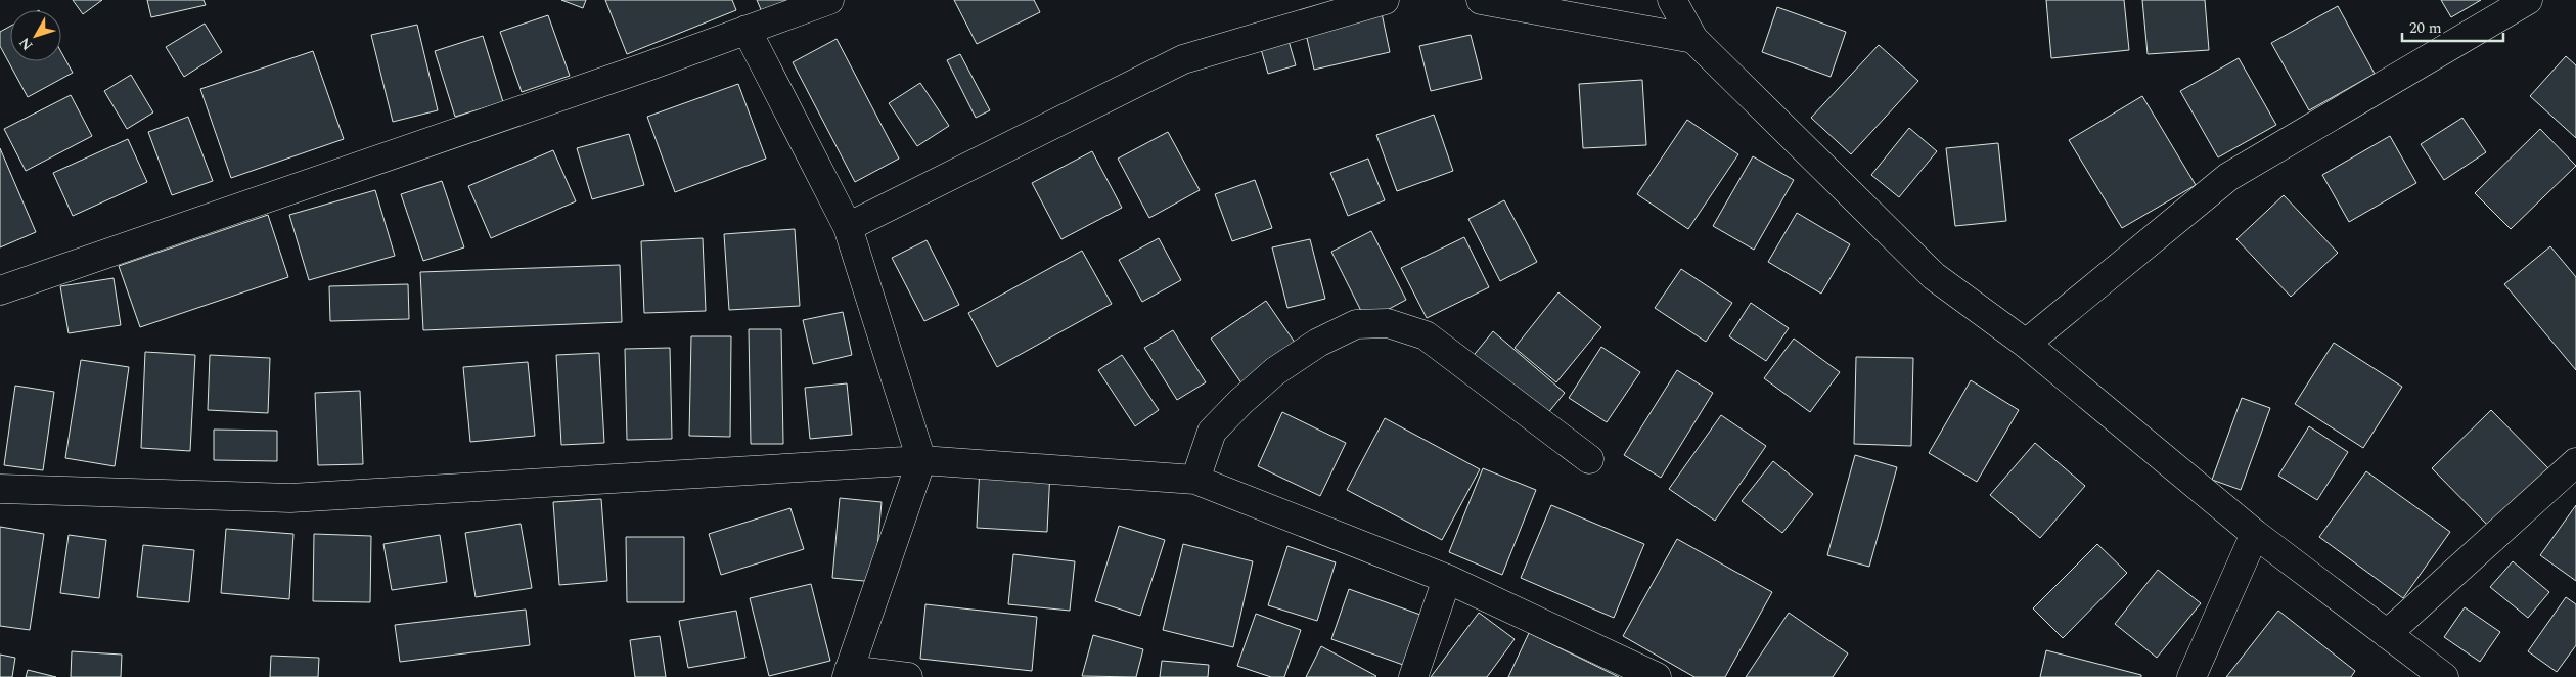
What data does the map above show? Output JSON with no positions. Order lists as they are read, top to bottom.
{
  "scale_bar": "20 m",
  "north": "bottom left"
}
